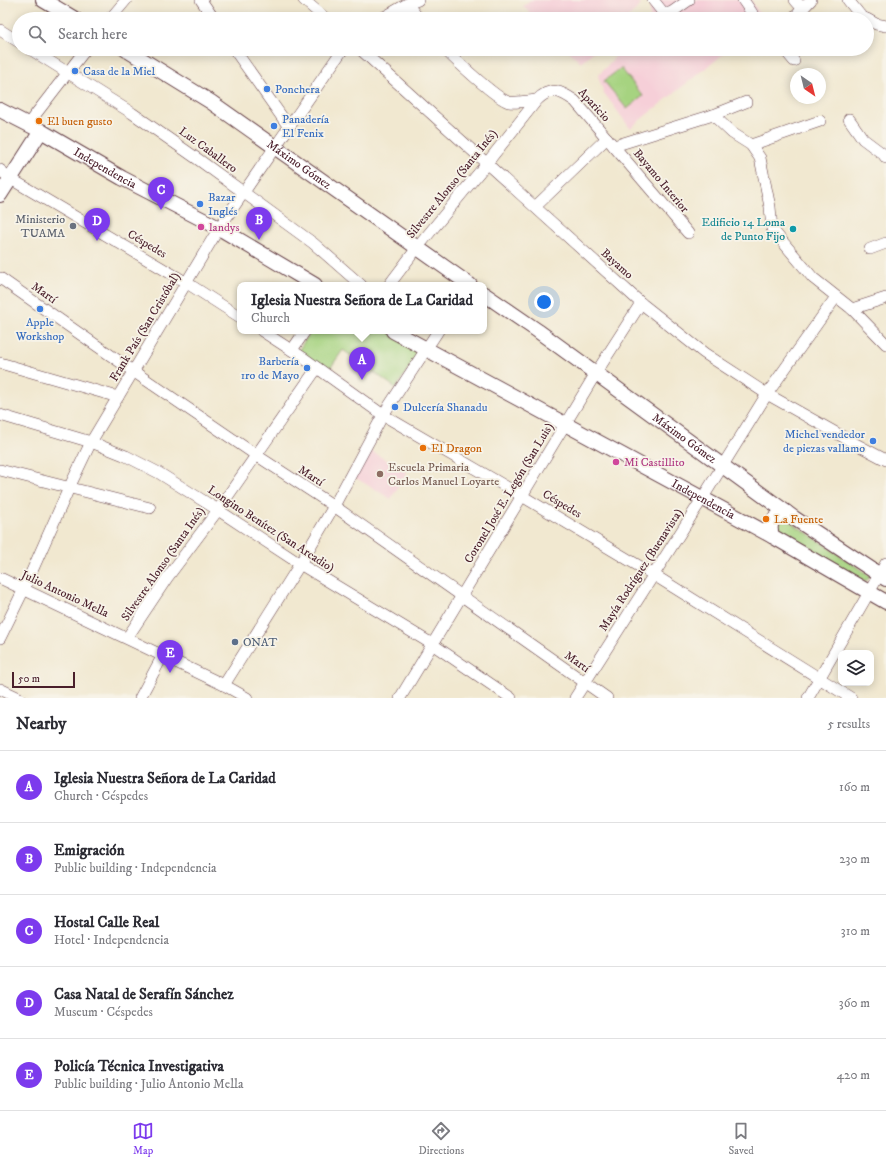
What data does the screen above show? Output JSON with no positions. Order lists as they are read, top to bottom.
{
  "streets": {
    "main road": ["Máximo Gómez", "Independencia"],
    "street": [
      "Aparicio",
      "Luz Caballero",
      "Bayamo Interior",
      "Silvestre Alonso (Santa Inés)",
      "Céspedes",
      "Bayamo",
      "Martí",
      "Frank País (San Cristóbal)",
      "Coronel José E. Legón (San Luis)",
      "Longino Benítez (San Arcadio)",
      "Mayía Rodríguez (Buenavista)",
      "Julio Antonio Mella"
    ]
  },
  "crossings": [
    ["Aparicio", "Bayamo Interior"],
    ["Aparicio", "Silvestre Alonso (Santa Inés)"],
    ["Luz Caballero", "Frank País (San Cristóbal)"],
    ["Máximo Gómez", "Silvestre Alonso (Santa Inés)"],
    ["Máximo Gómez", "Frank País (San Cristóbal)"],
    ["Máximo Gómez", "Coronel José E. Legón (San Luis)"],
    ["Máximo Gómez", "Mayía Rodríguez (Buenavista)"],
    ["Independencia", "Frank País (San Cristóbal)"],
    ["Independencia", "Coronel José E. Legón (San Luis)"],
    ["Independencia", "Mayía Rodríguez (Buenavista)"],
    ["Silvestre Alonso (Santa Inés)", "Céspedes"],
    ["Silvestre Alonso (Santa Inés)", "Bayamo"],
    ["Silvestre Alonso (Santa Inés)", "Martí"],
    ["Silvestre Alonso (Santa Inés)", "Longino Benítez (San Arcadio)"],
    ["Silvestre Alonso (Santa Inés)", "Julio Antonio Mella"],
    ["Céspedes", "Frank País (San Cristóbal)"],
    ["Céspedes", "Coronel José E. Legón (San Luis)"],
    ["Céspedes", "Mayía Rodríguez (Buenavista)"],
    ["Bayamo", "Coronel José E. Legón (San Luis)"],
    ["Bayamo", "Mayía Rodríguez (Buenavista)"],
    ["Martí", "Frank País (San Cristóbal)"],
    ["Martí", "Coronel José E. Legón (San Luis)"],
    ["Martí", "Mayía Rodríguez (Buenavista)"],
    ["Frank País (San Cristóbal)", "Longino Benítez (San Arcadio)"],
    ["Frank País (San Cristóbal)", "Julio Antonio Mella"],
    ["Coronel José E. Legón (San Luis)", "Longino Benítez (San Arcadio)"]
  ],
  "places": [
    "Casa de la Miel",
    "Ponchera",
    "El buen gusto",
    "Panadería El Fenix",
    "Bazar Inglés",
    "Ministerio TUAMA",
    "landys",
    "Edificio 14 Loma de Punto Fijo",
    "Apple Workshop",
    "Barbería 1ro de Mayo",
    "Dulcería Shanadu",
    "Michel vendedor de piezas vallamo",
    "El Dragon",
    "Mi Castillito",
    "Escuela Primaria Carlos Manuel Loyarte",
    "La Fuente",
    "ONAT"
  ],
  "scale_bar": "50 m",
  "north": "bottom right",
  "page": {
    "search": "Search here",
    "pins": [
      "C",
      "B",
      "D",
      "A",
      "E"
    ],
    "popup": ["Iglesia Nuestra Señora de La Caridad", "Church"],
    "scale": "50 m",
    "heading": ["Nearby", "5 results"],
    "list": [
      {
        "mark": "A",
        "name": "Iglesia Nuestra Señora de La Caridad",
        "note": "Church · Céspedes",
        "value": "160 m"
      },
      {
        "mark": "B",
        "name": "Emigración",
        "note": "Public building · Independencia",
        "value": "230 m"
      },
      {
        "mark": "C",
        "name": "Hostal Calle Real",
        "note": "Hotel · Independencia",
        "value": "310 m"
      },
      {
        "mark": "D",
        "name": "Casa Natal de Serafín Sánchez",
        "note": "Museum · Céspedes",
        "value": "360 m"
      },
      {
        "mark": "E",
        "name": "Policía Técnica Investigativa",
        "note": "Public building · Julio Antonio Mella",
        "value": "420 m"
      }
    ],
    "nav": ["Map", "Directions", "Saved"]
  }
}
